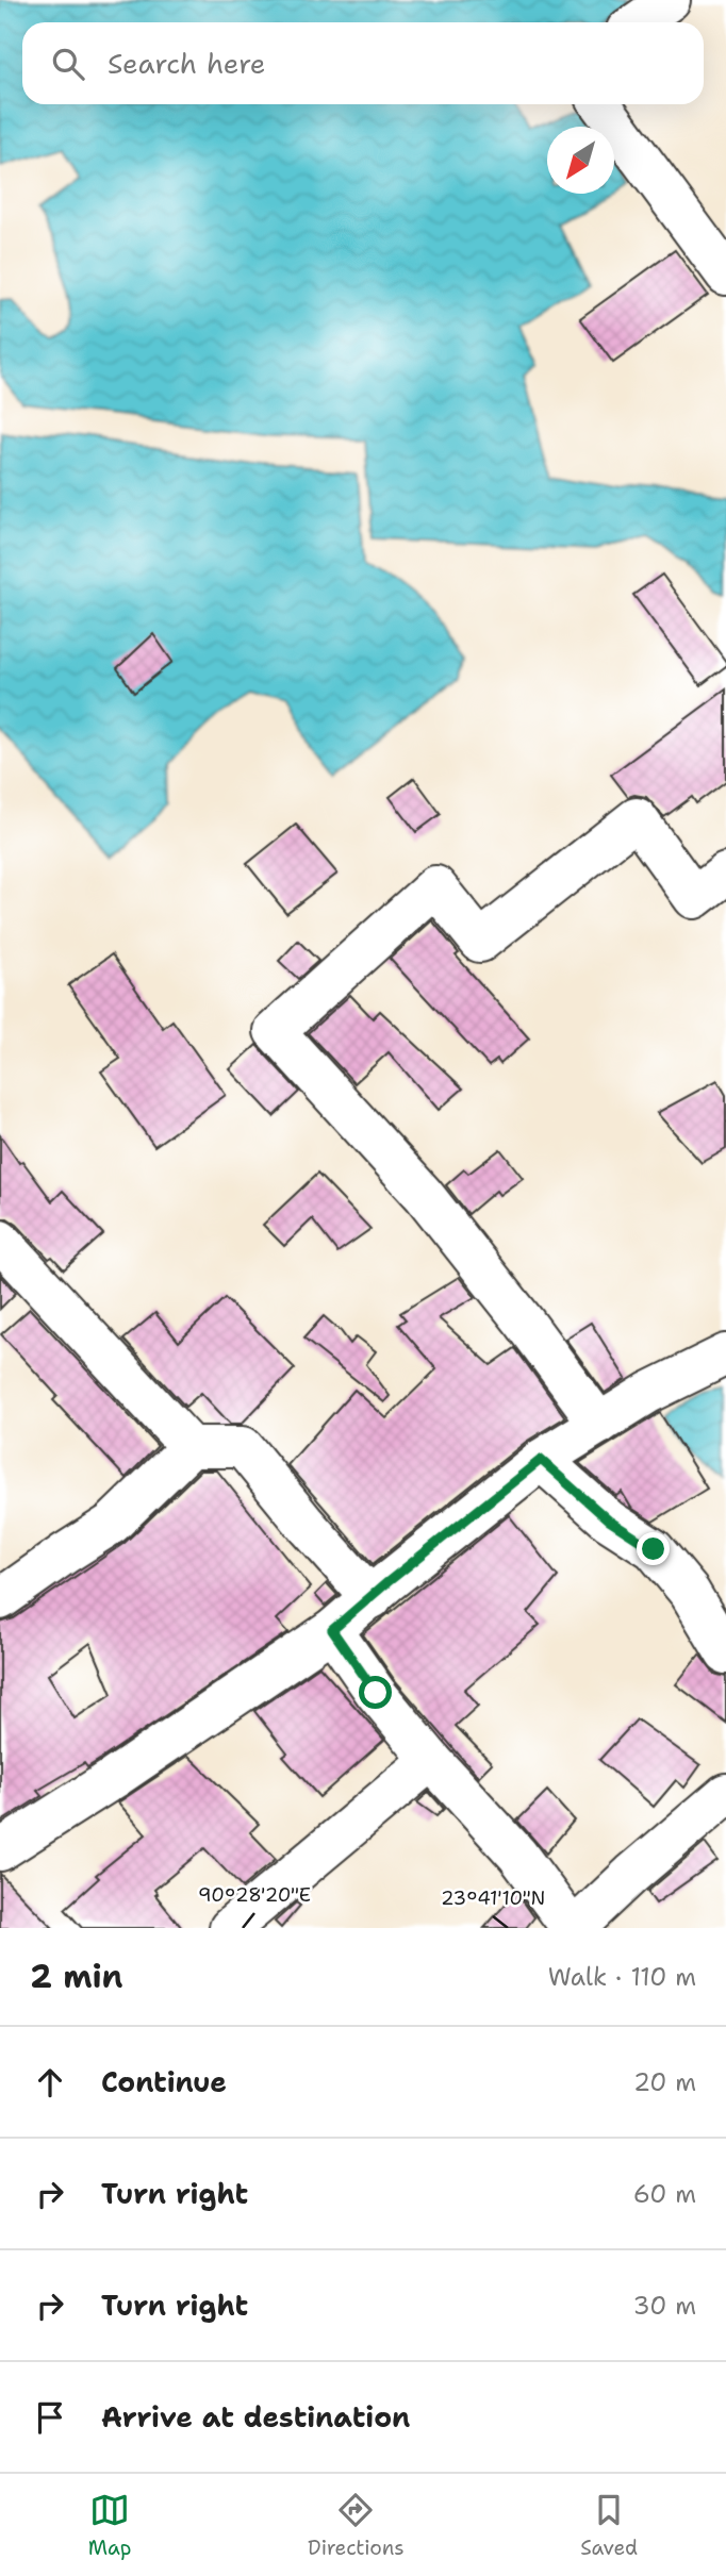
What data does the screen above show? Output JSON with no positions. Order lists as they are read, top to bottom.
{
  "north": "bottom left",
  "page": {
    "search": "Search here",
    "heading": ["2 min", "Walk · 110 m"],
    "list": [
      ["Continue", "20 m"],
      ["Turn right", "60 m"],
      ["Turn right", "30 m"],
      "Arrive at destination"
    ],
    "nav": ["Map", "Directions", "Saved"]
  },
  "coordinates": ["90°28'20\"E", "23°41'10\"N"]
}
